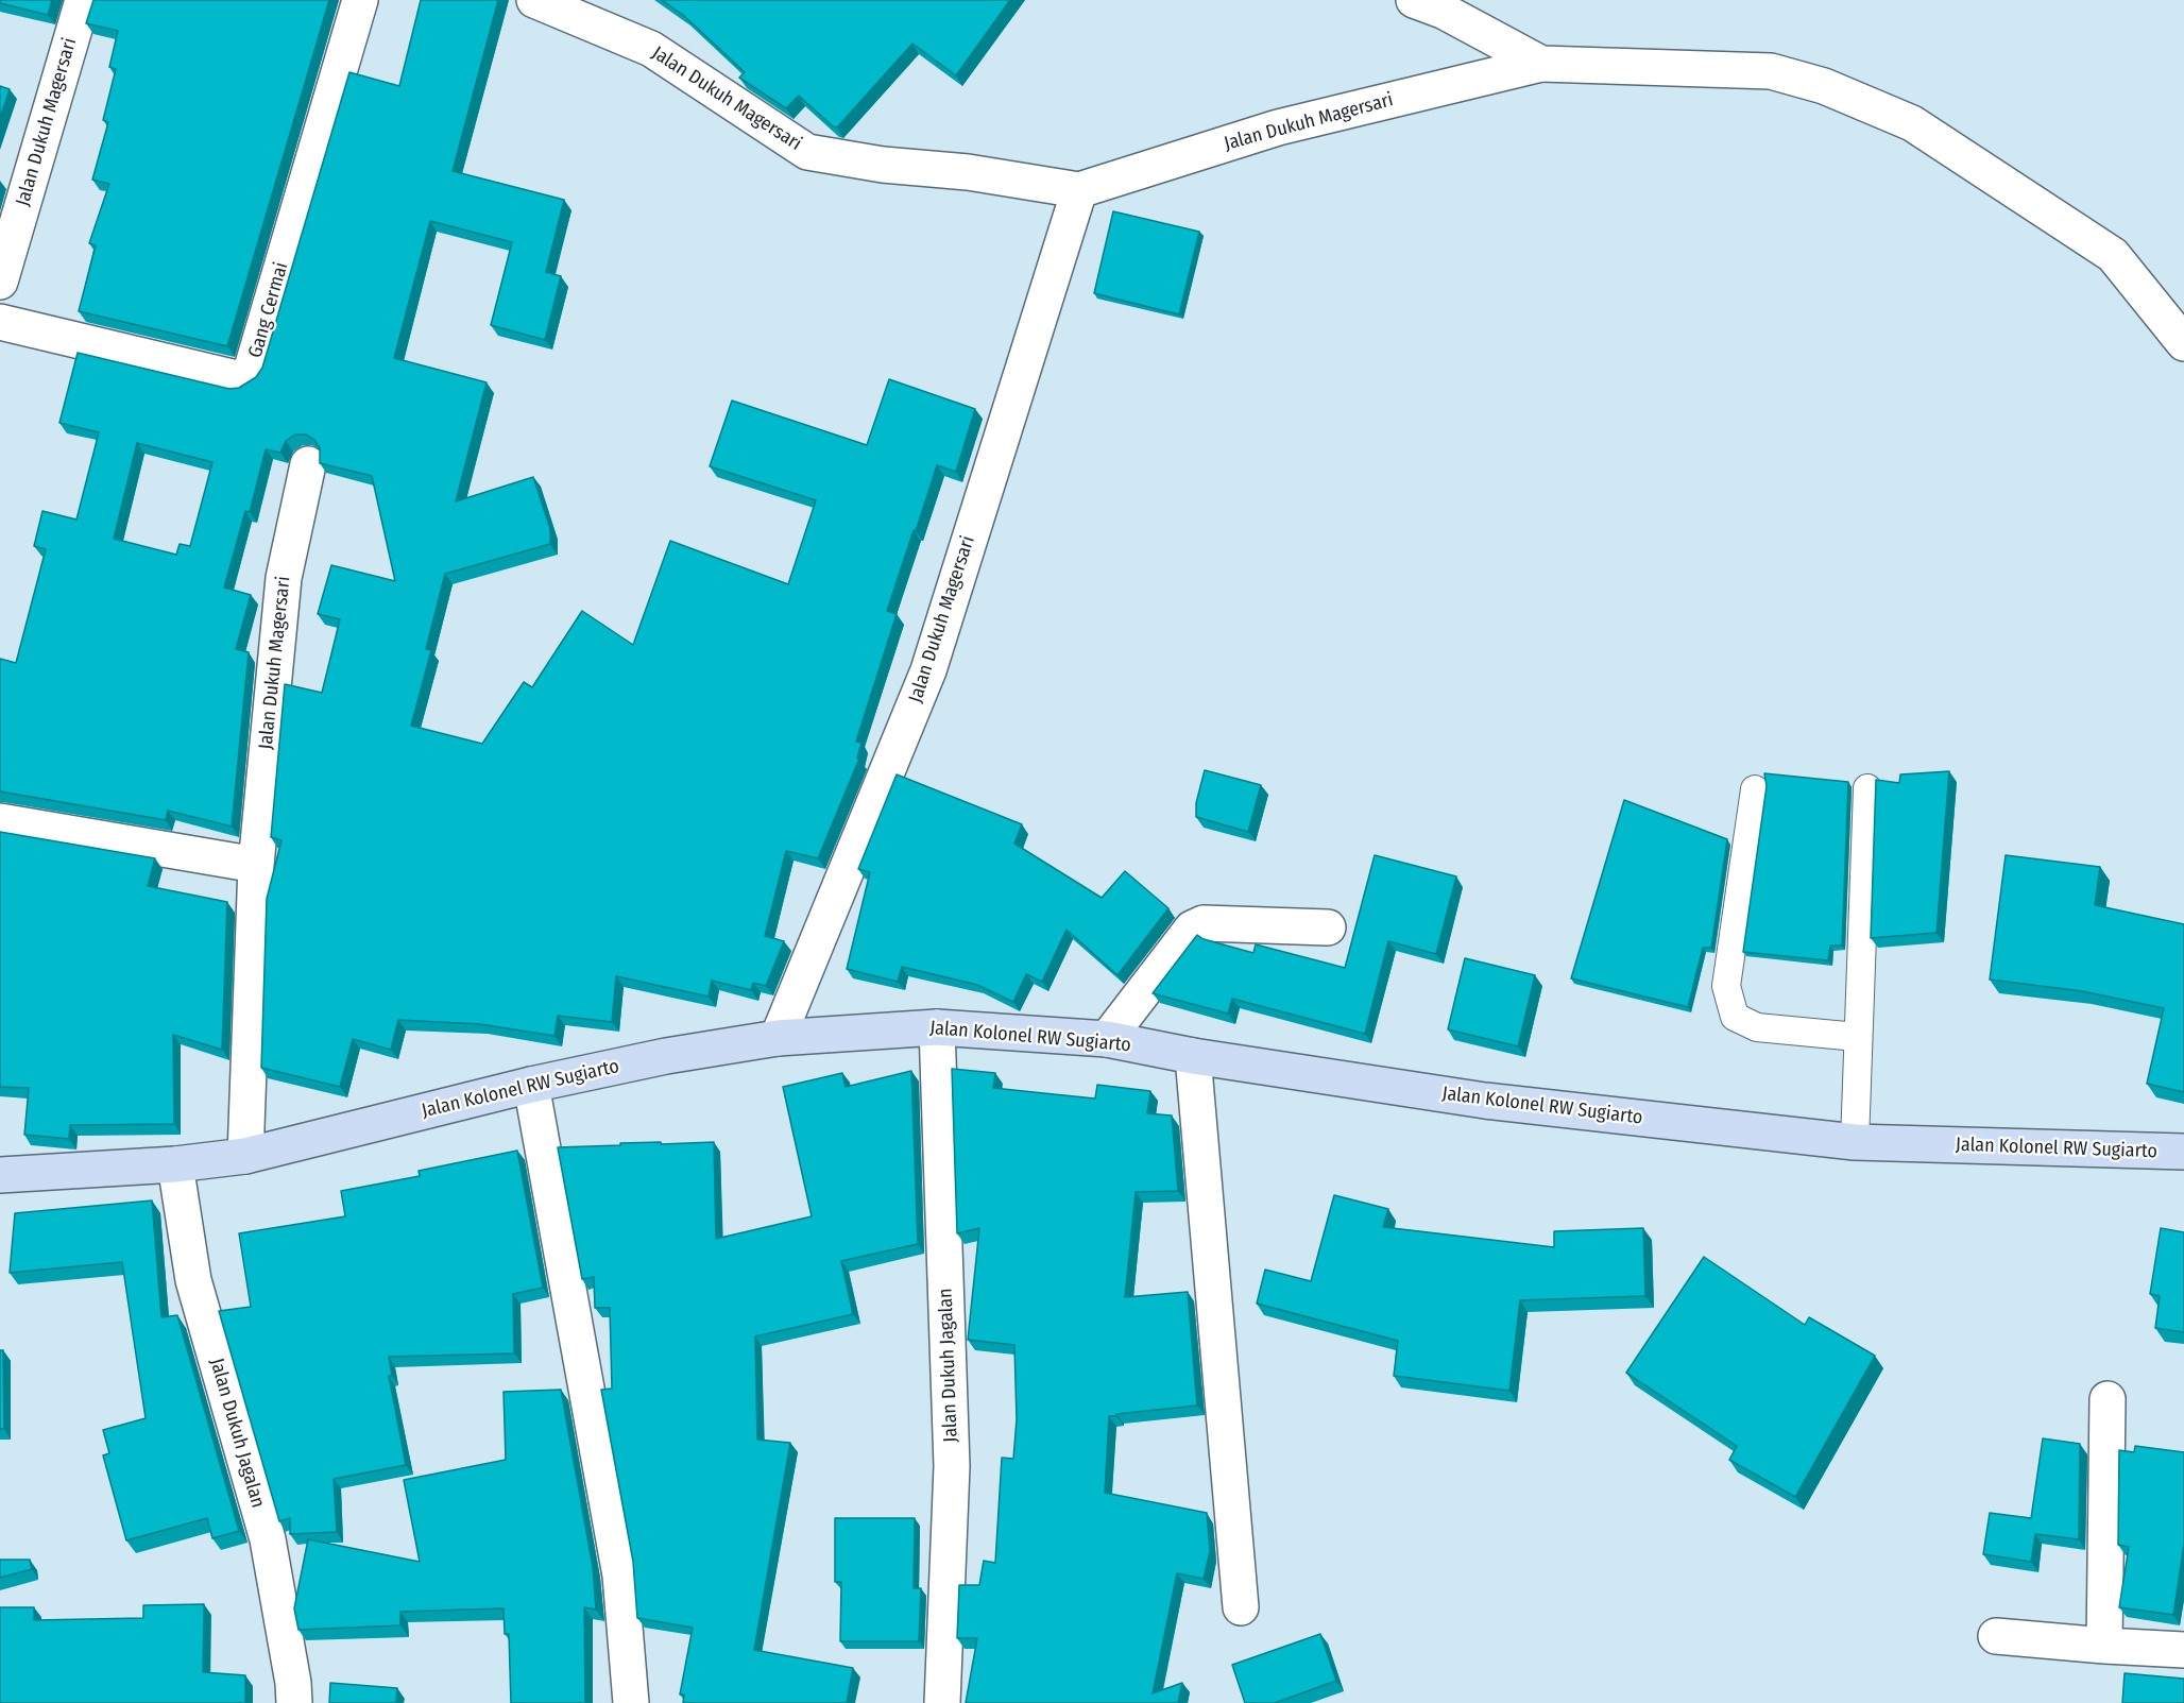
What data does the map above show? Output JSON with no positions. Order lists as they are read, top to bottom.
{
  "streets": {
    "main road": ["Jalan Kolonel RW Sugiarto"],
    "street": ["Jalan Dukuh Magersari", "Gang Cermai", "Jalan Dukuh Jagalan"]
  },
  "crossings": [
    ["Jalan Dukuh Magersari", "Jalan Kolonel RW Sugiarto"],
    ["Jalan Kolonel RW Sugiarto", "Jalan Dukuh Jagalan"]
  ]
}
